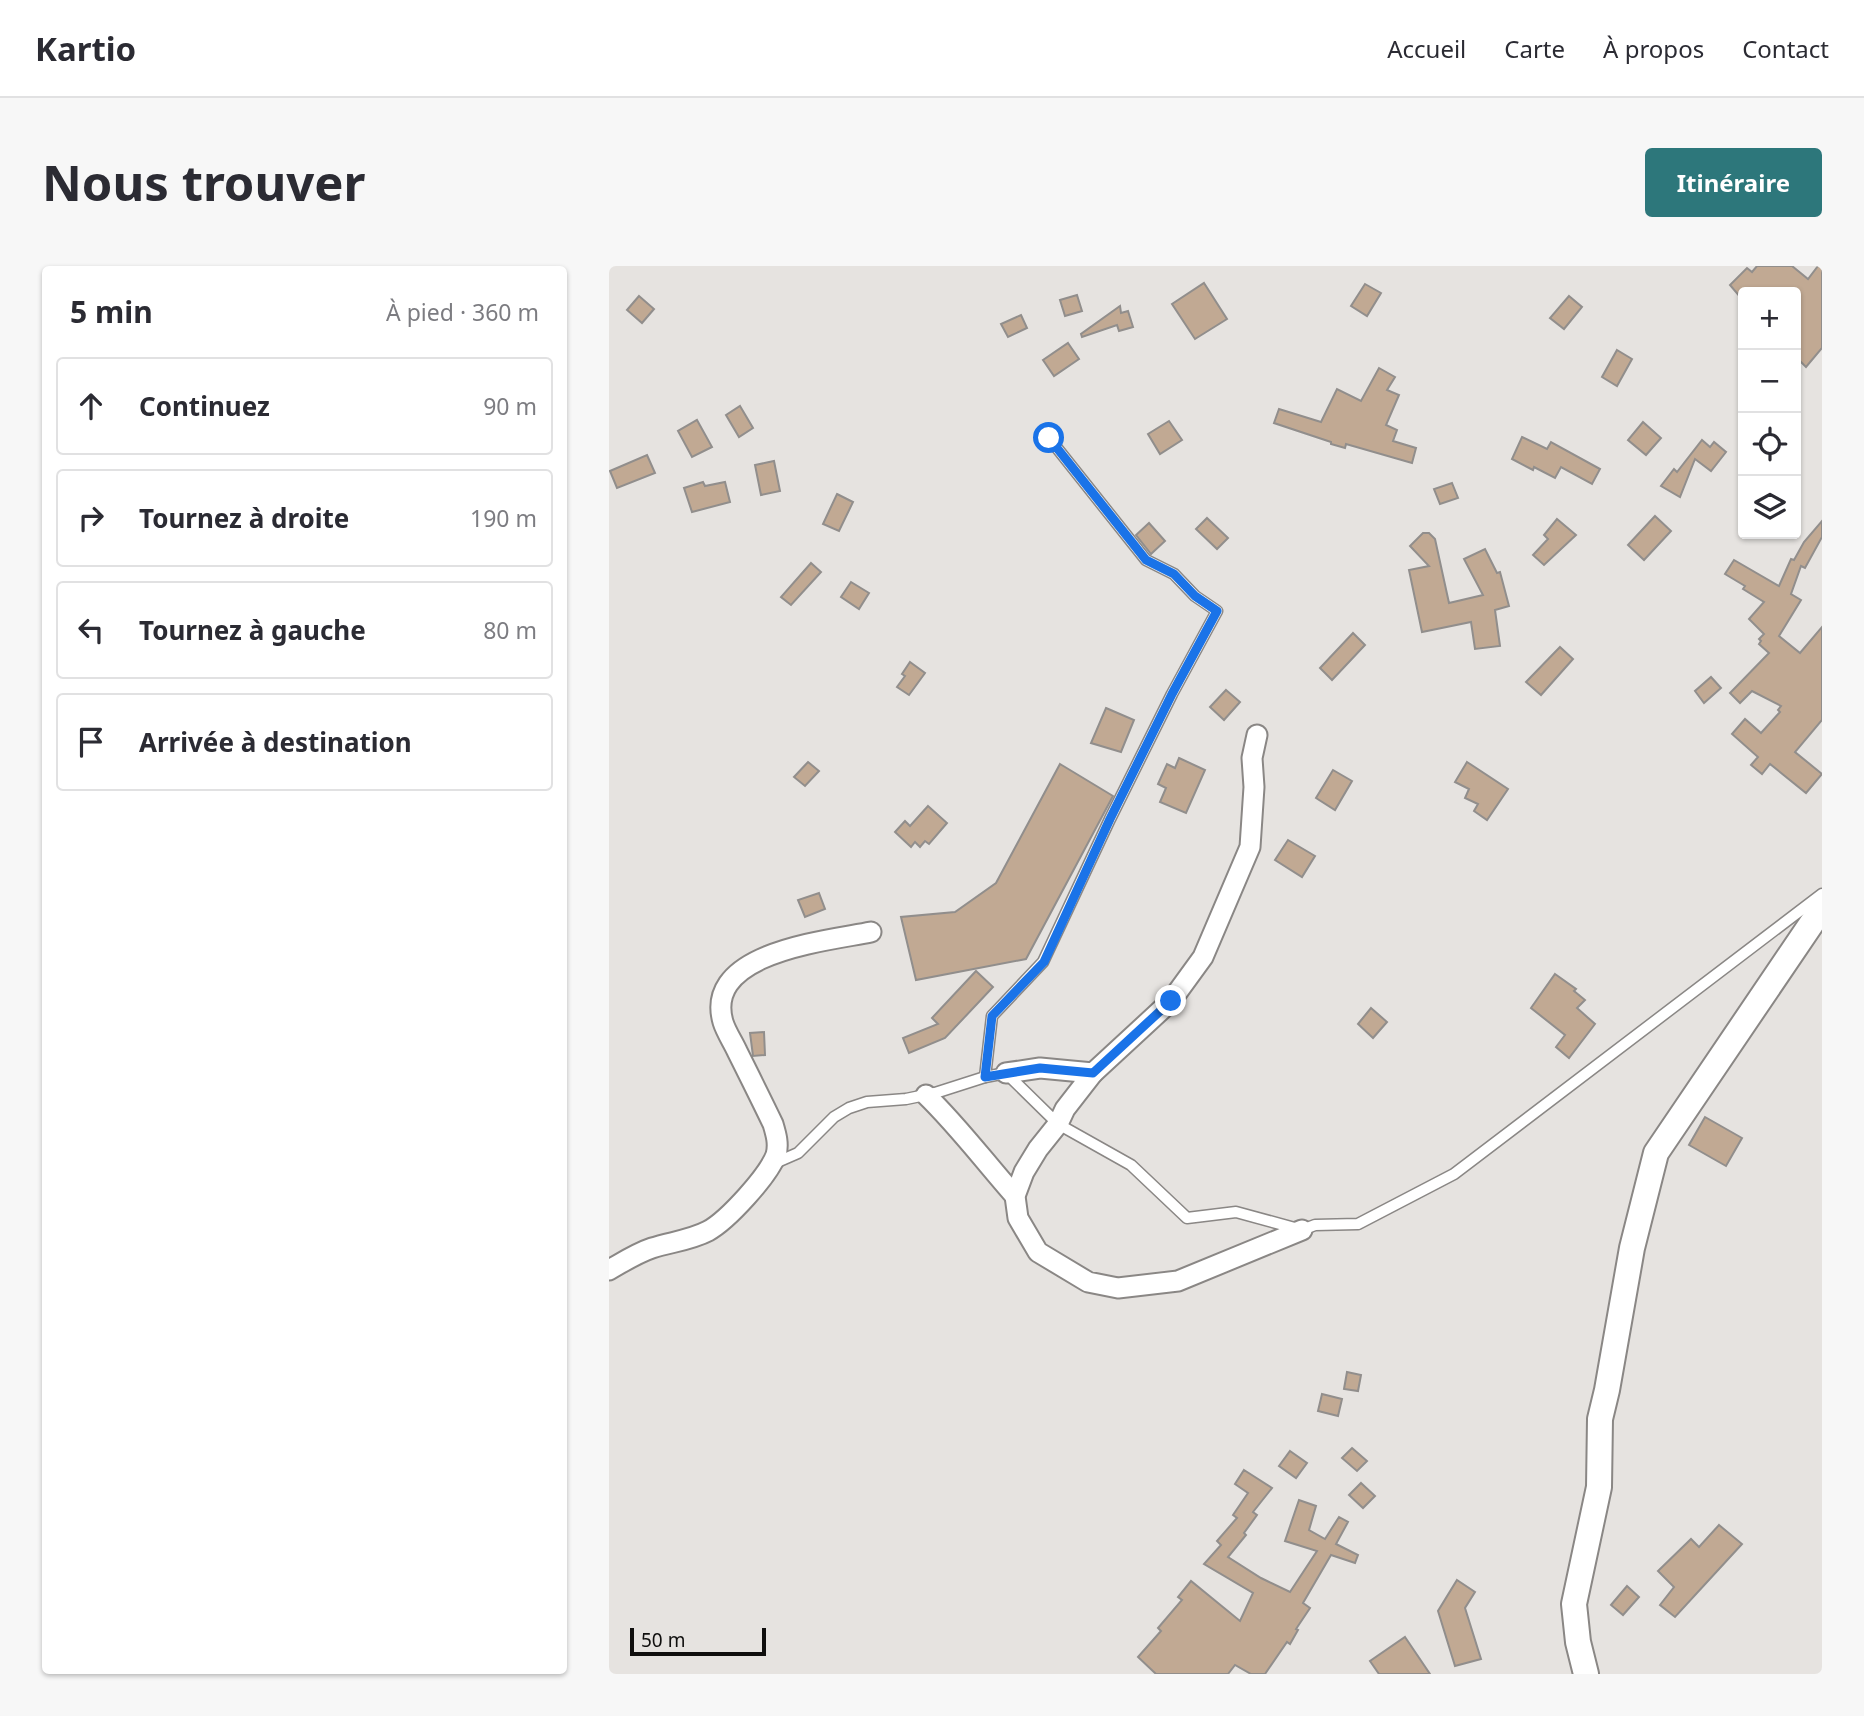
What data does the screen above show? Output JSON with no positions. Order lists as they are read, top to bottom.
{
  "scale_bar": "50 m",
  "page": {
    "header": "Kartio",
    "nav": [
      "Accueil",
      "Carte",
      "À propos",
      "Contact"
    ],
    "buttons": "Itinéraire",
    "title": "Nous trouver",
    "heading": ["5 min", "À pied · 360 m"],
    "map_buttons": ["+", "−"],
    "list": [
      ["Continuez", "90 m"],
      ["Tournez à droite", "190 m"],
      ["Tournez à gauche", "80 m"],
      "Arrivée à destination"
    ],
    "scale": "50 m"
  }
}
